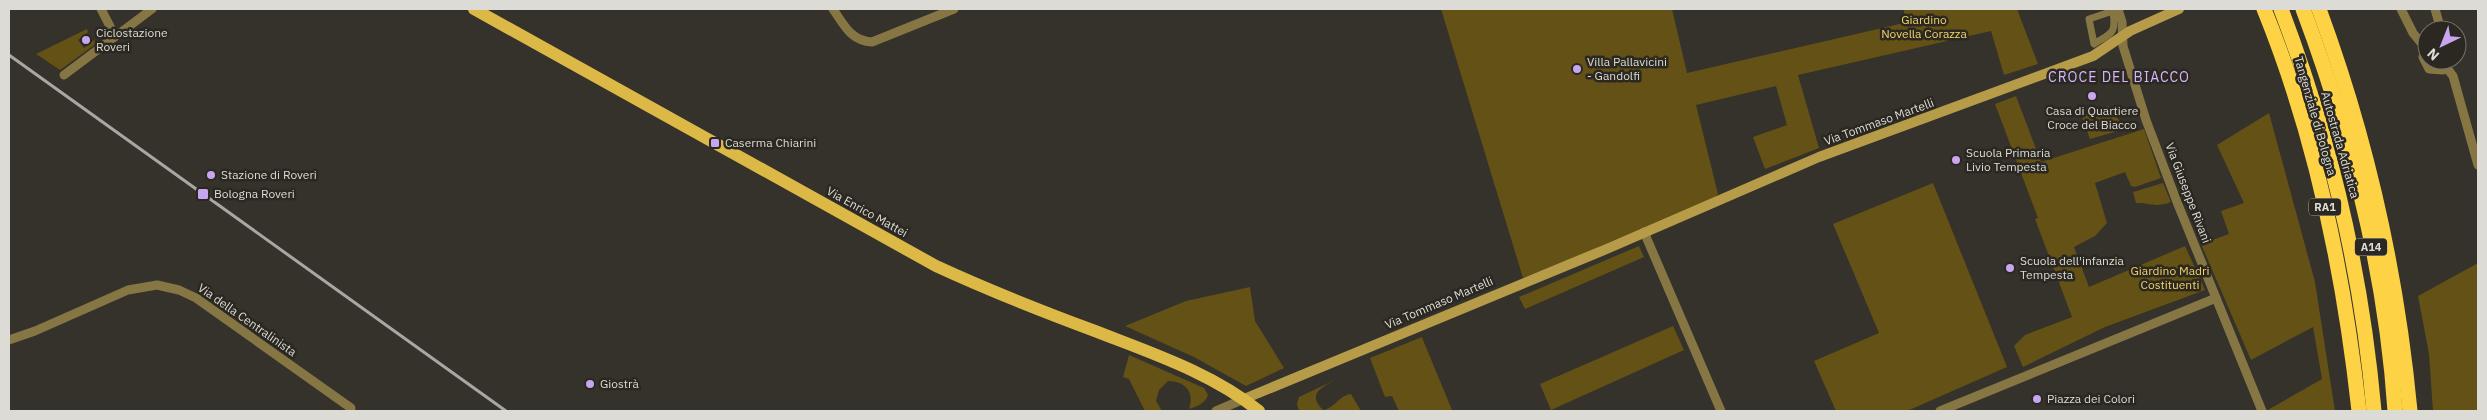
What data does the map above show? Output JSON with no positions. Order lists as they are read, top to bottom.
{
  "streets": {
    "highway": [
      "Tangenziale di Bologna",
      "Autostrada Adriatica",
      "RA1",
      "A14"
    ],
    "main road": ["Via Tommaso Martelli", "Via Enrico Mattei"],
    "street": ["Via Giuseppe Rivani", "Via della Centralinista"]
  },
  "crossings": [
    ["Via Tommaso Martelli", "Via Giuseppe Rivani"],
    ["Via Tommaso Martelli", "Via Enrico Mattei"]
  ],
  "districts": ["CROCE DEL BIACCO"],
  "parks": ["Giardino Novella Corazza", "Giardino Madri Costituenti"],
  "places": {
    "other": [
      "Ciclostazione Roveri",
      "Villa Pallavicini - Gandolfi",
      "Casa di Quartiere Croce del Biacco",
      "Scuola Primaria Livio Tempesta",
      "Stazione di Roveri",
      "Scuola dell'infanzia Tempesta",
      "Giostrà",
      "Piazza dei Colori"
    ],
    "transit": ["Caserma Chiarini", "Bologna Roveri"]
  },
  "north": "bottom left"
}
